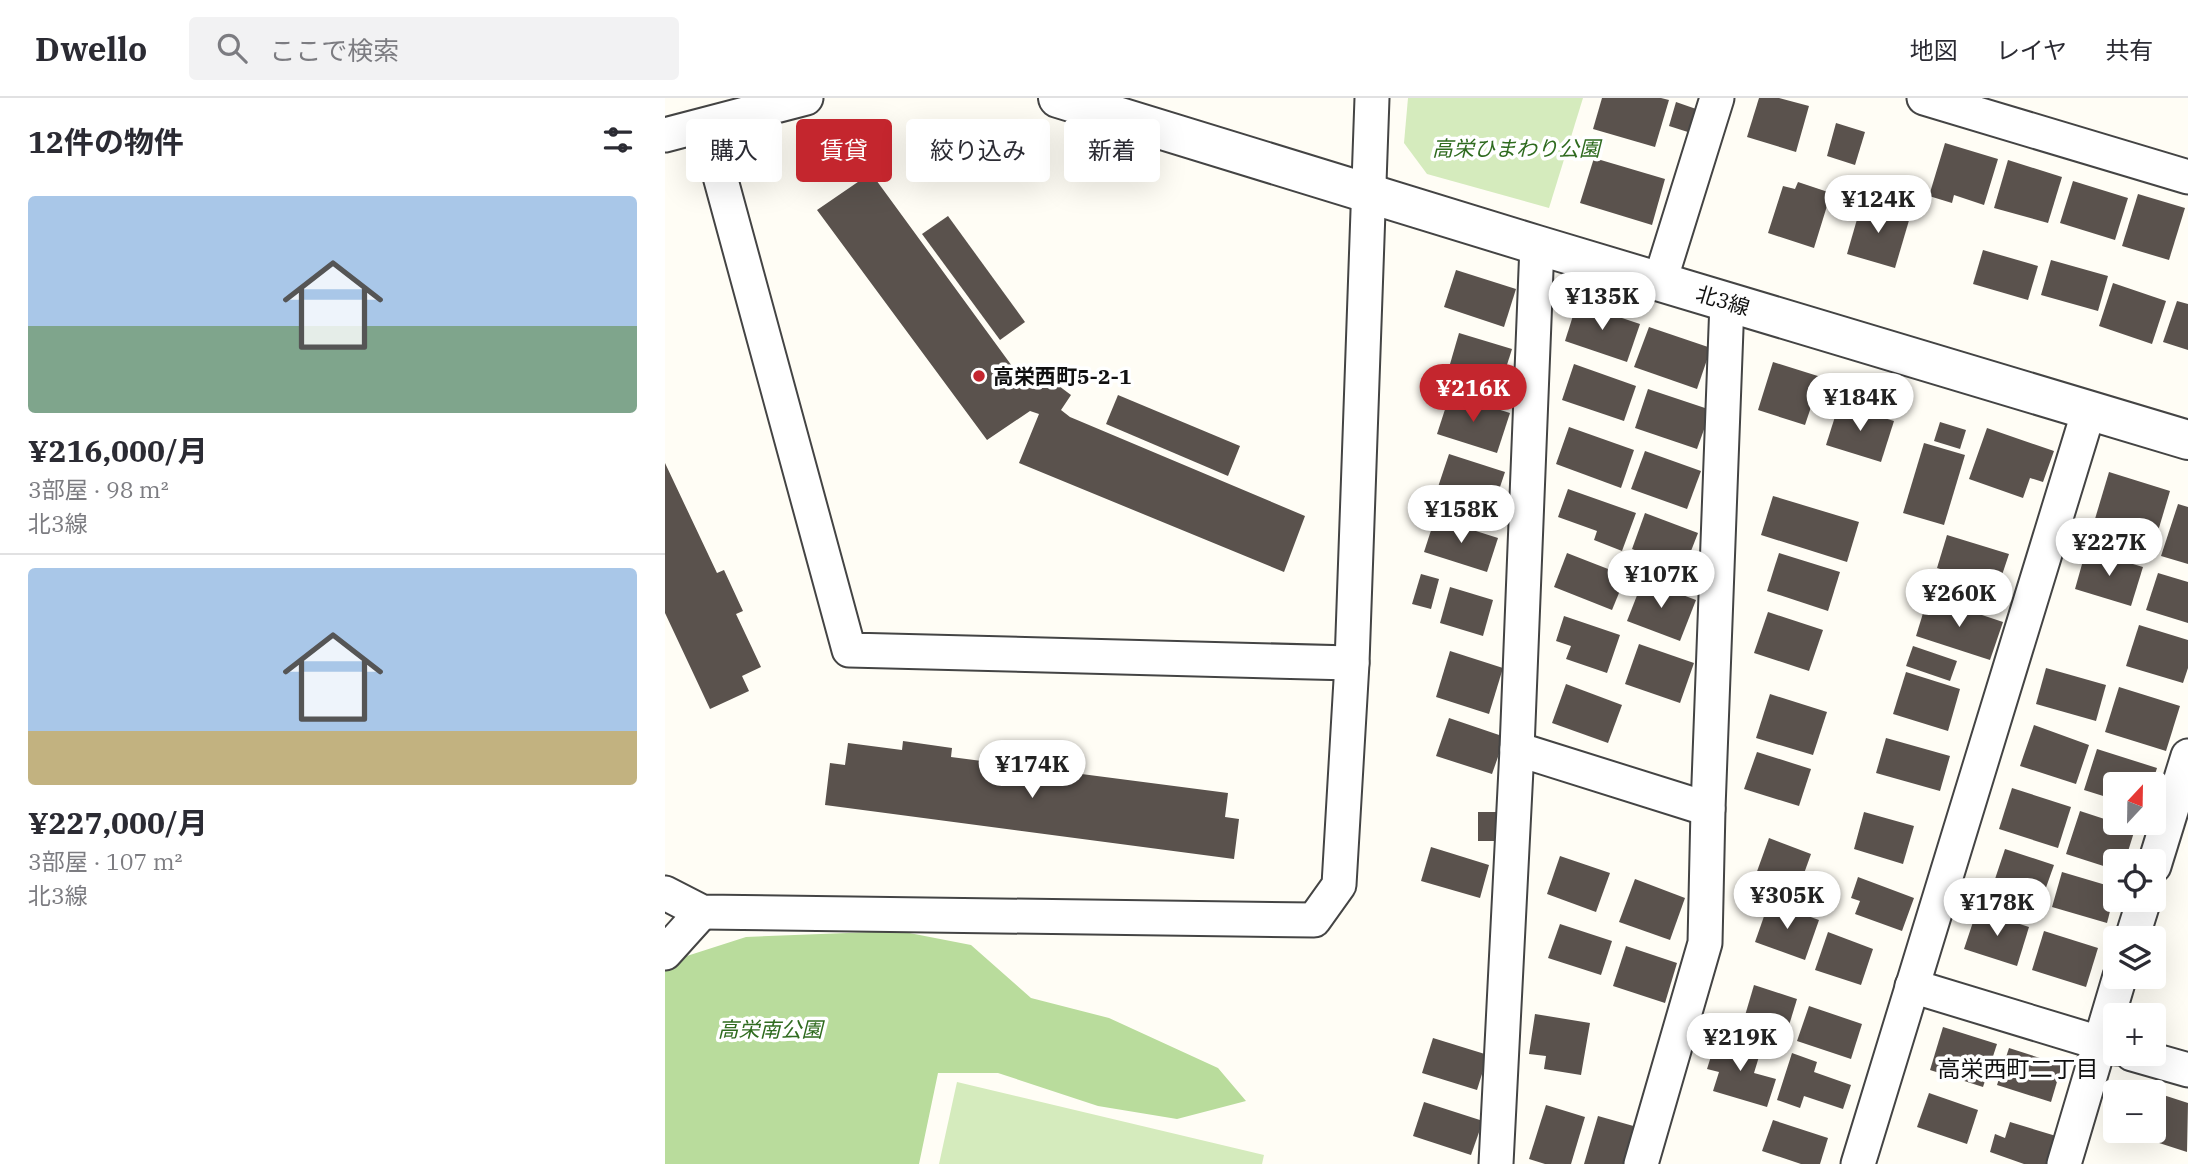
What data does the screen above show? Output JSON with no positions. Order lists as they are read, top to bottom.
{
  "streets": {
    "street": ["北3線"]
  },
  "districts": ["高栄西町二丁目"],
  "parks": ["高栄ひまわり公園", "高栄南公園"],
  "places": ["高栄西町5-2-1"],
  "north": "top",
  "page": {
    "header": "Dwello",
    "search": "ここで検索",
    "nav": ["地図", "レイヤ", "共有"],
    "heading": "12件の物件",
    "chip": [
      "購入",
      "賃貸",
      "絞り込み",
      "新着"
    ],
    "price": [
      "¥124K",
      "¥135K",
      "¥216K",
      "¥184K",
      "¥158K",
      "¥227K",
      "¥107K",
      "¥260K",
      "¥174K",
      "¥305K",
      "¥178K",
      "¥219K"
    ],
    "list": [
      {
        "name": "¥216,000/月",
        "note": "3部屋 · 98 m² · 北3線"
      },
      {
        "name": "¥227,000/月",
        "note": "3部屋 · 107 m² · 北3線"
      }
    ],
    "map_buttons": ["+", "−"]
  }
}
